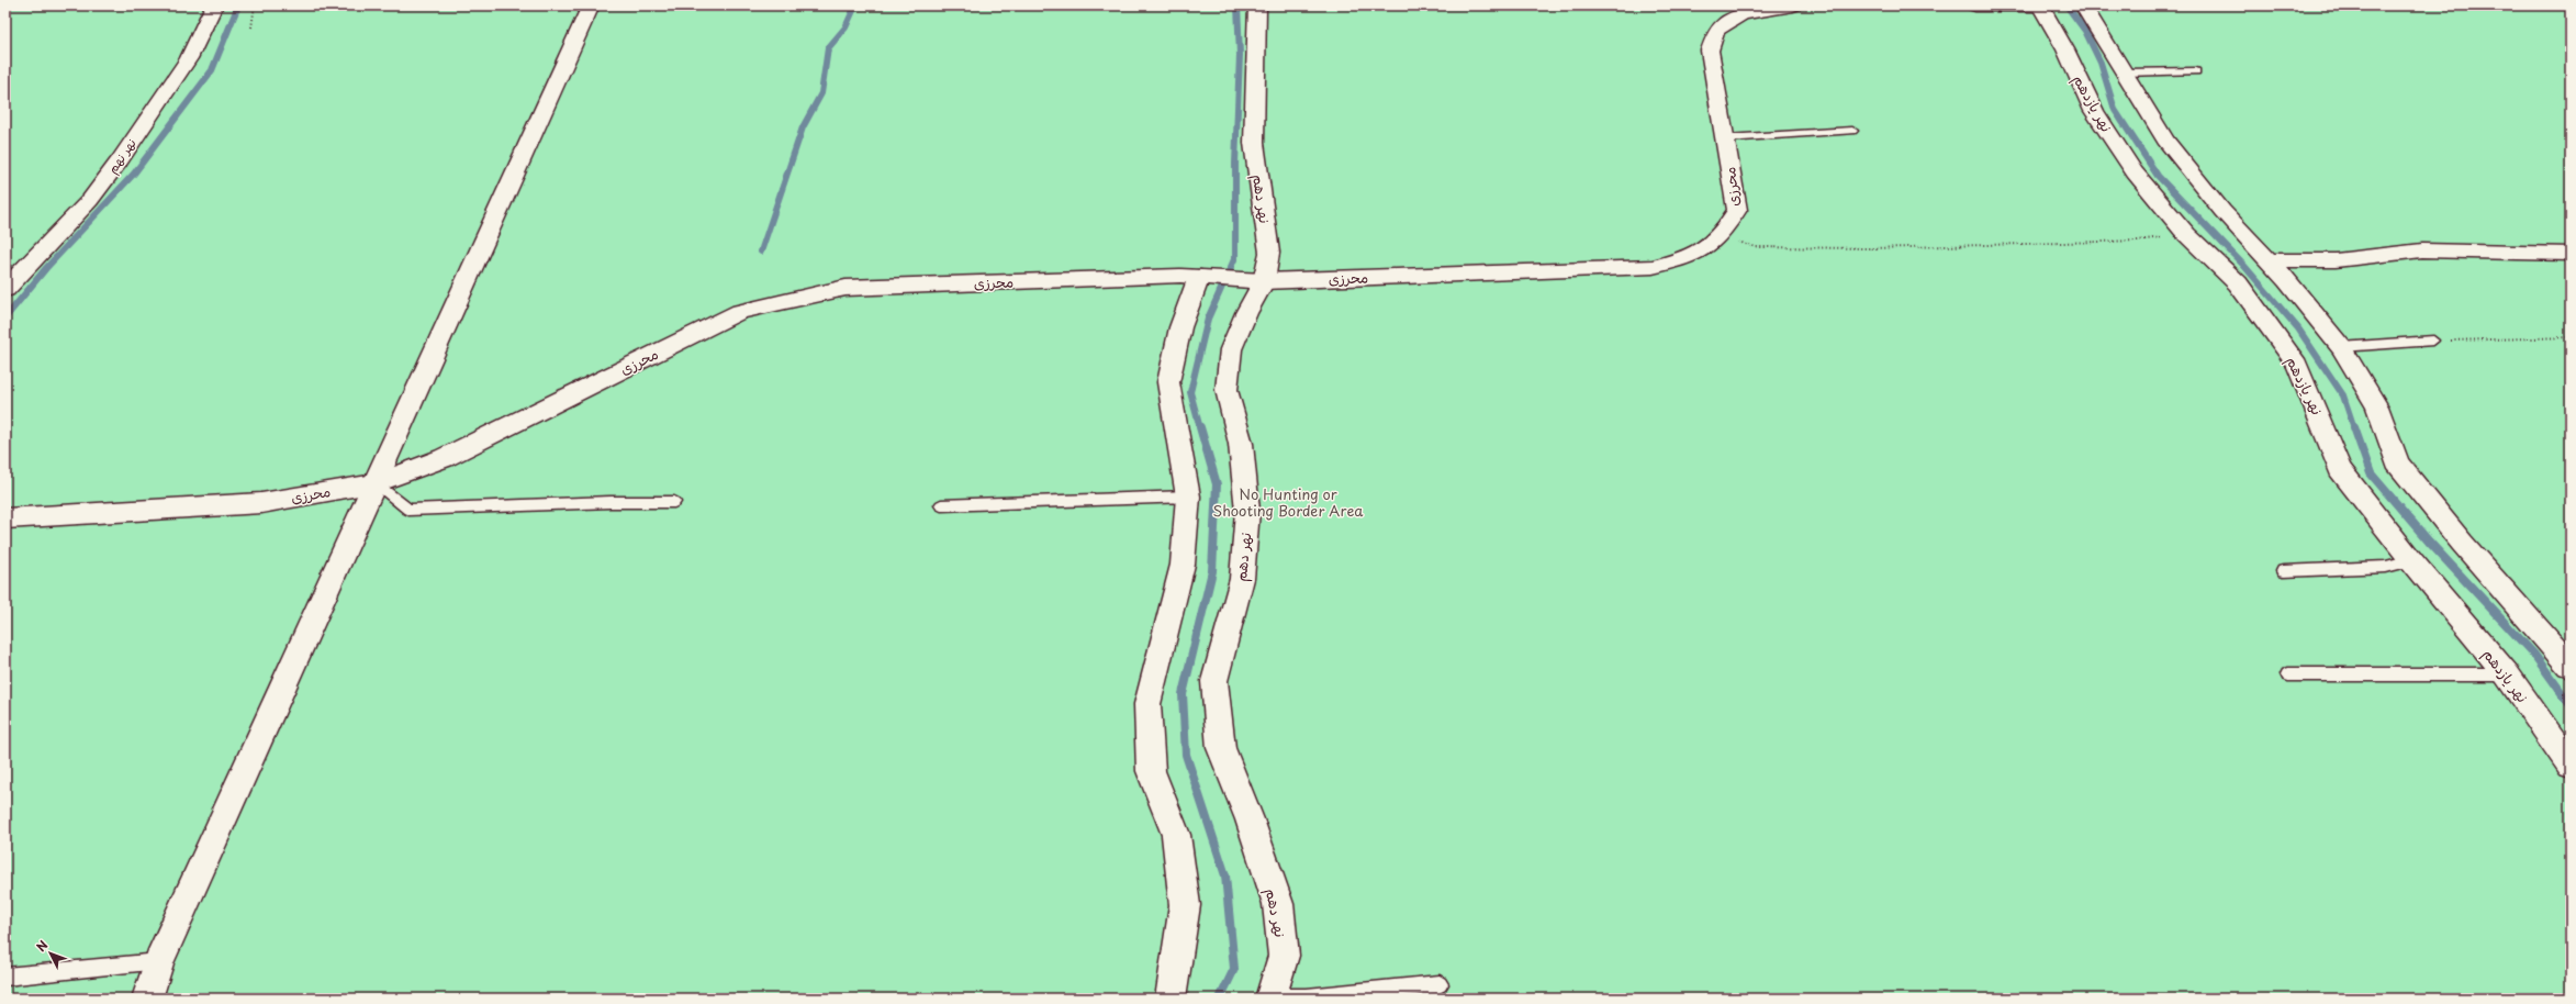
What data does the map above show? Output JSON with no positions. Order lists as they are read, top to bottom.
{
  "streets": {
    "street": [
      "نهر یازدهم",
      "نهر نهم",
      "محرزی",
      "نهر دهم"
    ]
  },
  "crossings": [
    ["محرزی", "نهر دهم"]
  ],
  "parks": ["No Hunting or Shooting Border Area"],
  "north": "top left"
}
